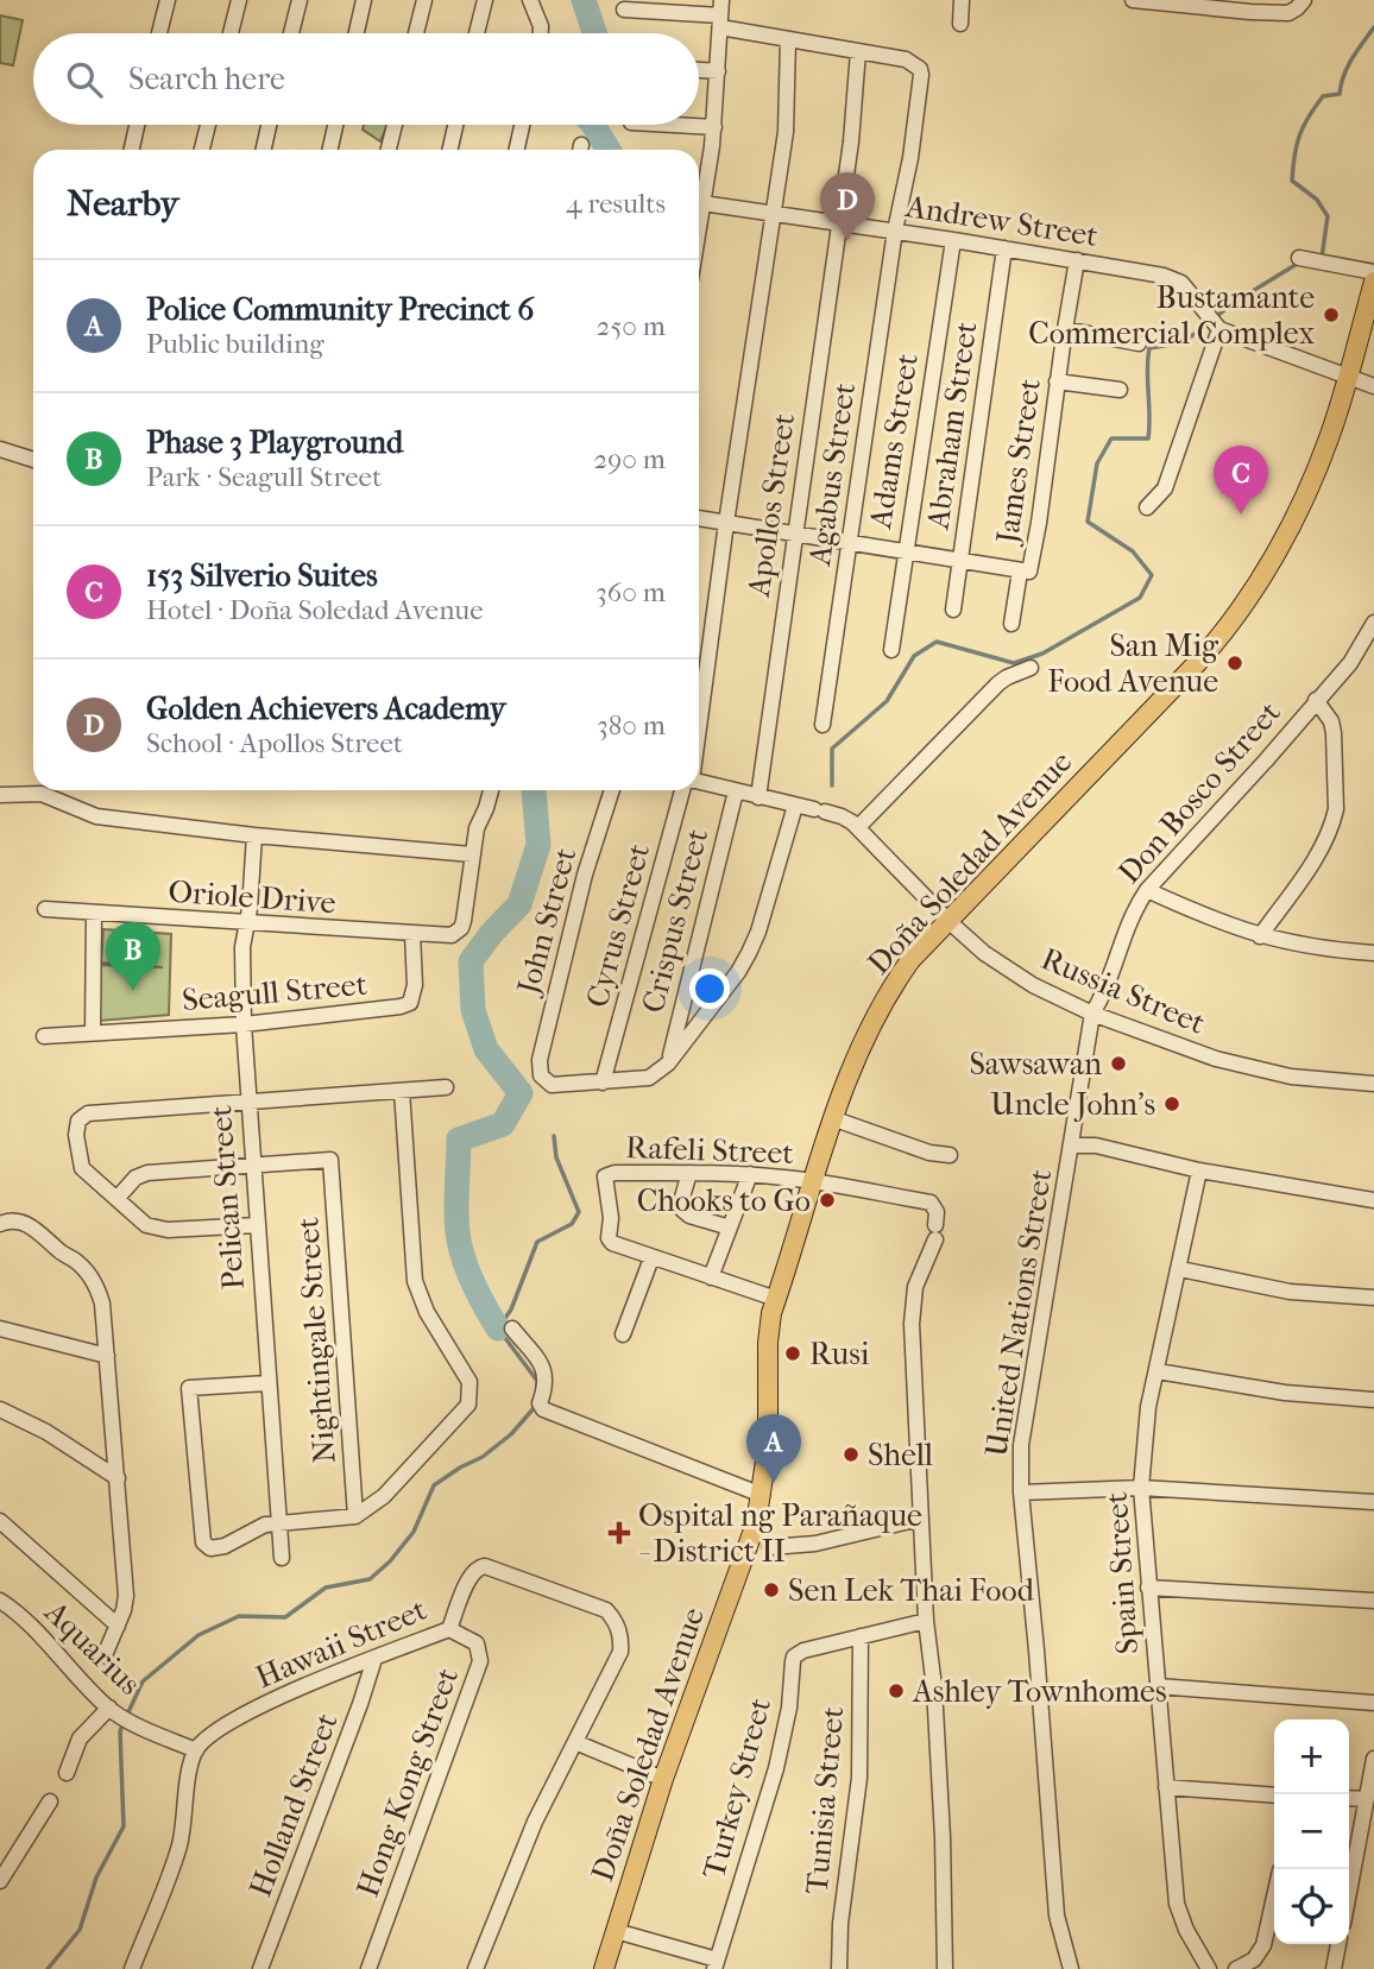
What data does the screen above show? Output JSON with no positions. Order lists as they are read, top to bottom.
{
  "streets": {
    "main road": ["Doña Soledad Avenue"],
    "street": [
      "Andrew Street",
      "Abraham Street",
      "Adams Street",
      "James Street",
      "Agabus Street",
      "Apollos Street",
      "Don Bosco Street",
      "Oriole Drive",
      "John Street",
      "Crispus Street",
      "Cyrus Street",
      "Russia Street",
      "Seagull Street",
      "Rafeli Street",
      "Pelican Street",
      "United Nations Street",
      "Nightingale Street",
      "Spain Street",
      "Hawaii Street",
      "Aquarius",
      "Hong Kong Street",
      "Turkey Street",
      "Tunisia Street",
      "Holland Street"
    ]
  },
  "crossings": [
    ["Andrew Street", "Abraham Street"],
    ["Andrew Street", "Adams Street"],
    ["Andrew Street", "James Street"],
    ["Andrew Street", "Agabus Street"],
    ["Andrew Street", "Apollos Street"],
    ["Andrew Street", "Cyrus Street"],
    ["Agabus Street", "Apollos Street"],
    ["Don Bosco Street", "Russia Street"],
    ["Don Bosco Street", "United Nations Street"],
    ["Doña Soledad Avenue", "Russia Street"],
    ["Doña Soledad Avenue", "Rafeli Street"],
    ["Oriole Drive", "Seagull Street"],
    ["Oriole Drive", "Pelican Street"],
    ["John Street", "Cyrus Street"],
    ["Russia Street", "United Nations Street"],
    ["Seagull Street", "Pelican Street"],
    ["Pelican Street", "Nightingale Street"],
    ["Hawaii Street", "Aquarius"],
    ["Hawaii Street", "Hong Kong Street"],
    ["Hawaii Street", "Holland Street"],
    ["Turkey Street", "Tunisia Street"]
  ],
  "places": {
    "other": [
      "Bustamante Commercial Complex",
      "San Mig Food Avenue",
      "Sawsawan",
      "Uncle John's",
      "Chooks to Go",
      "Rusi",
      "Shell",
      "Sen Lek Thai Food",
      "Ashley Townhomes"
    ],
    "health": ["Ospital ng Parañaque - District II"]
  },
  "page": {
    "search": "Search here",
    "heading": ["Nearby", "4 results"],
    "pins": [
      "D",
      "C",
      "B",
      "A"
    ],
    "list": [
      {
        "mark": "A",
        "name": "Police Community Precinct 6",
        "note": "Public building",
        "value": "250 m"
      },
      {
        "mark": "B",
        "name": "Phase 3 Playground",
        "note": "Park · Seagull Street",
        "value": "290 m"
      },
      {
        "mark": "C",
        "name": "153 Silverio Suites",
        "note": "Hotel · Doña Soledad Avenue",
        "value": "360 m"
      },
      {
        "mark": "D",
        "name": "Golden Achievers Academy",
        "note": "School · Apollos Street",
        "value": "380 m"
      }
    ],
    "map_buttons": ["+", "−"]
  }
}
